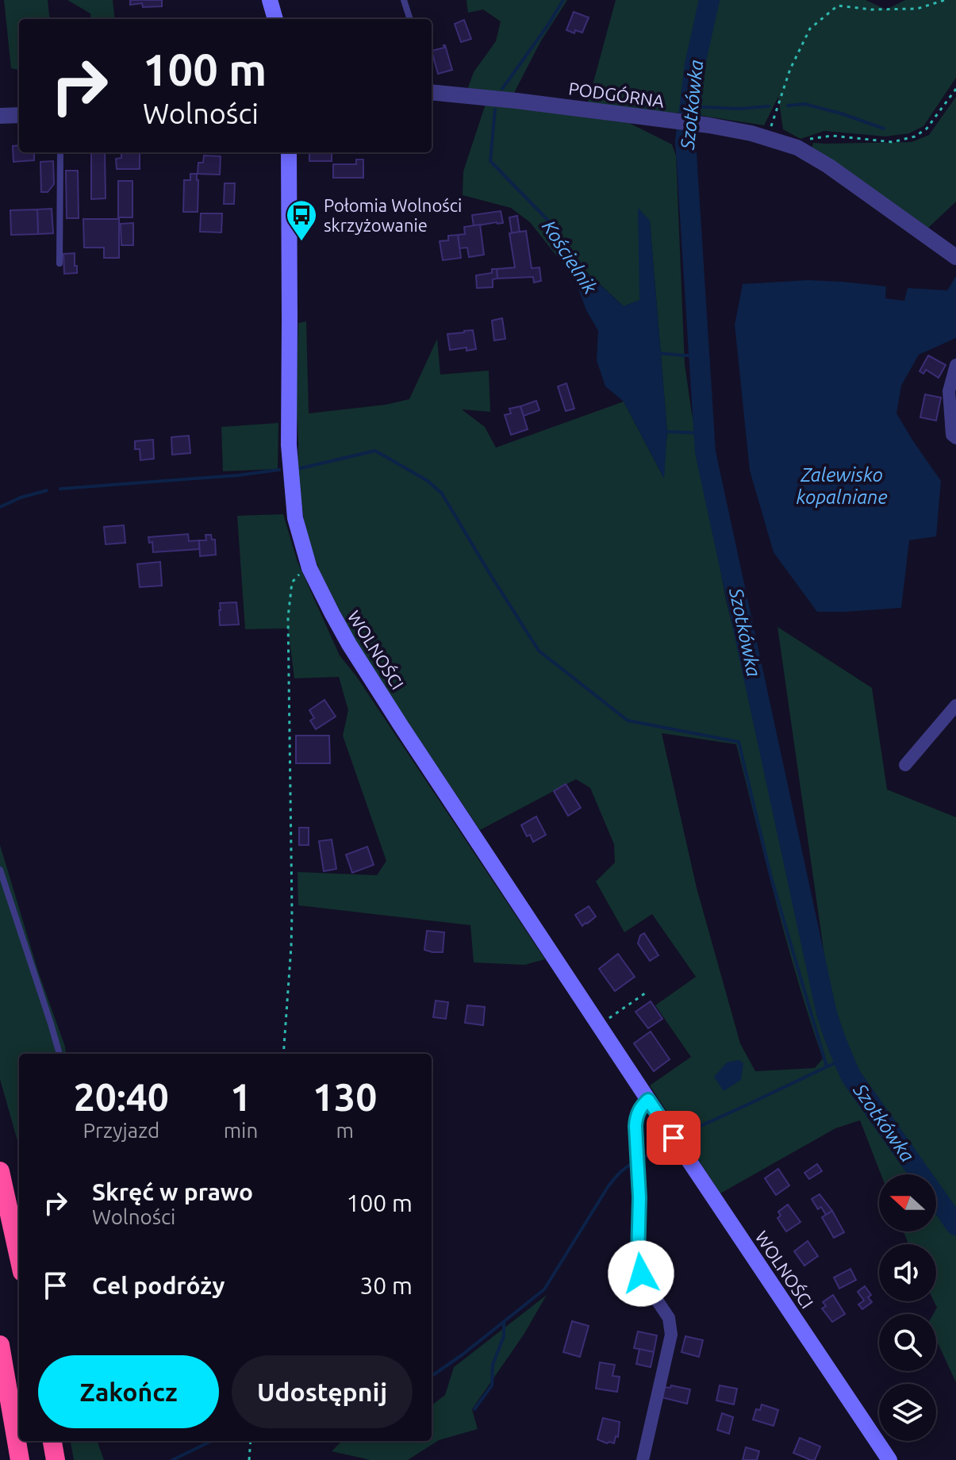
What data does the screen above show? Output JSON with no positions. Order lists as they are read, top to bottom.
{
  "streets": {
    "main road": ["WOLNOŚCI"],
    "street": ["PODGÓRNA"]
  },
  "water": ["Szotkówka", "Kościelnik", "Zalewisko kopalniane"],
  "places": {
    "bus stop": ["Połomia Wolności skrzyżowanie"]
  },
  "north": "left",
  "page": {
    "turn": ["100 m", "Wolności"],
    "eta": [
      "20:40",
      "Przyjazd",
      "1",
      "min",
      "130",
      "m"
    ],
    "list": [
      {
        "name": "Skręć w prawo",
        "note": "Wolności",
        "value": "100 m"
      },
      {
        "name": "Cel podróży",
        "value": "30 m"
      }
    ],
    "buttons": ["Zakończ", "Udostępnij"]
  }
}
